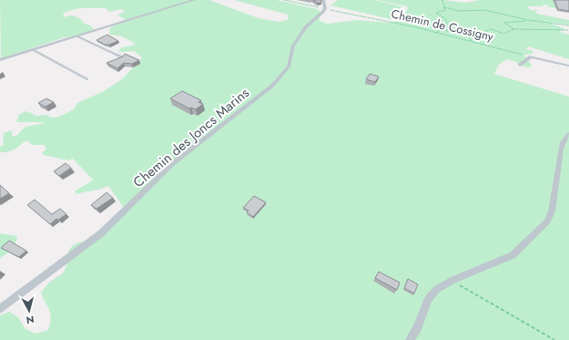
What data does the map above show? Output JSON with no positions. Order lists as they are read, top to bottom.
{
  "streets": {
    "street": ["Chemin des Joncs Marins"],
    "path": ["Chemin de Cossigny"]
  },
  "crossings": [
    ["Chemin de Cossigny", "Chemin des Joncs Marins"]
  ],
  "north": "bottom"
}
